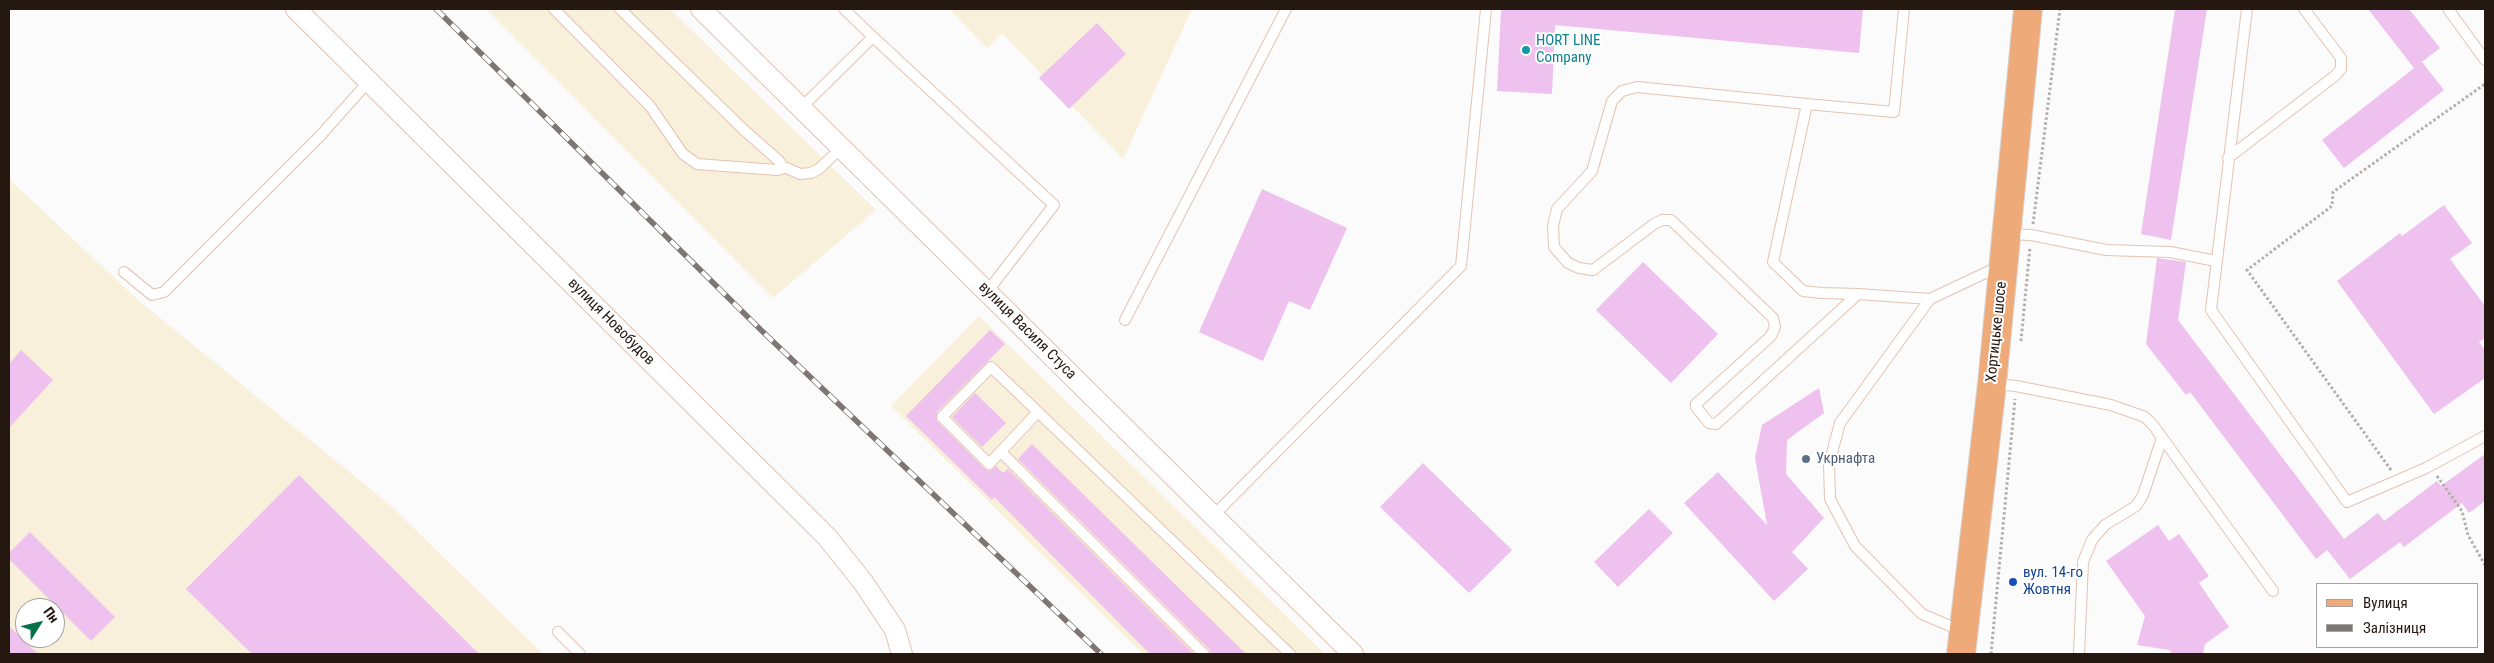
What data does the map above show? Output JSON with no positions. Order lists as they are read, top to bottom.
{
  "streets": {
    "main road": ["Хортицьке шосе"],
    "street": ["вулиця Новобудов", "вулиця Василя Стуса"]
  },
  "places": ["HORT LINE Company", "Укрнафта", "вул. 14-го Жовтня"],
  "legend": ["Вулиця", "Залізниця"],
  "north": "top right"
}
